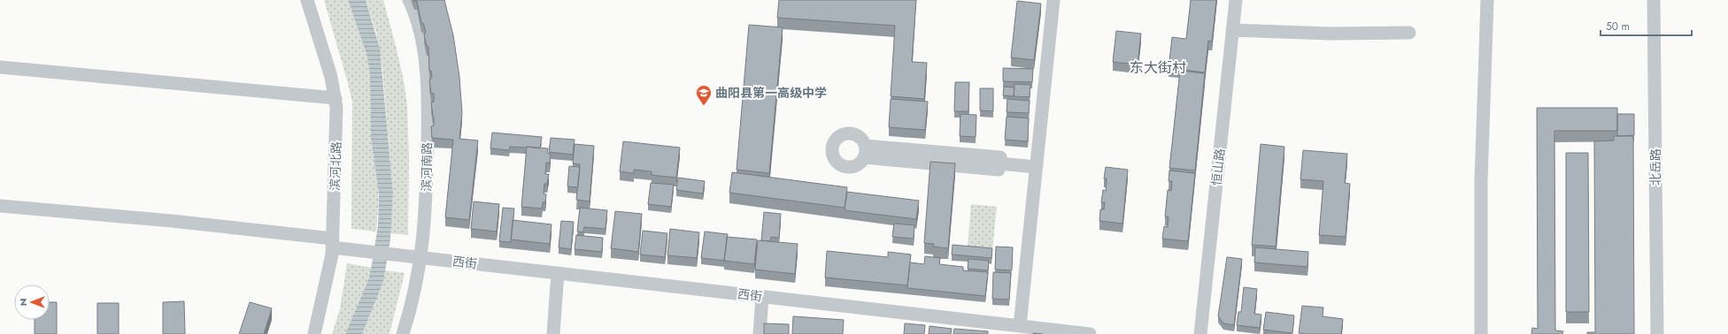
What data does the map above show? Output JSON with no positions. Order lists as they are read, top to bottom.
{
  "streets": {
    "street": [
      "滨河北路",
      "滨河南路",
      "恒山路",
      "北岳路",
      "西街"
    ]
  },
  "crossings": [
    ["滨河北路", "西街"],
    ["滨河南路", "西街"]
  ],
  "districts": ["东大街村"],
  "places": {
    "school or university": ["曲阳县第一高级中学"]
  },
  "scale_bar": "50 m",
  "north": "left"
}
